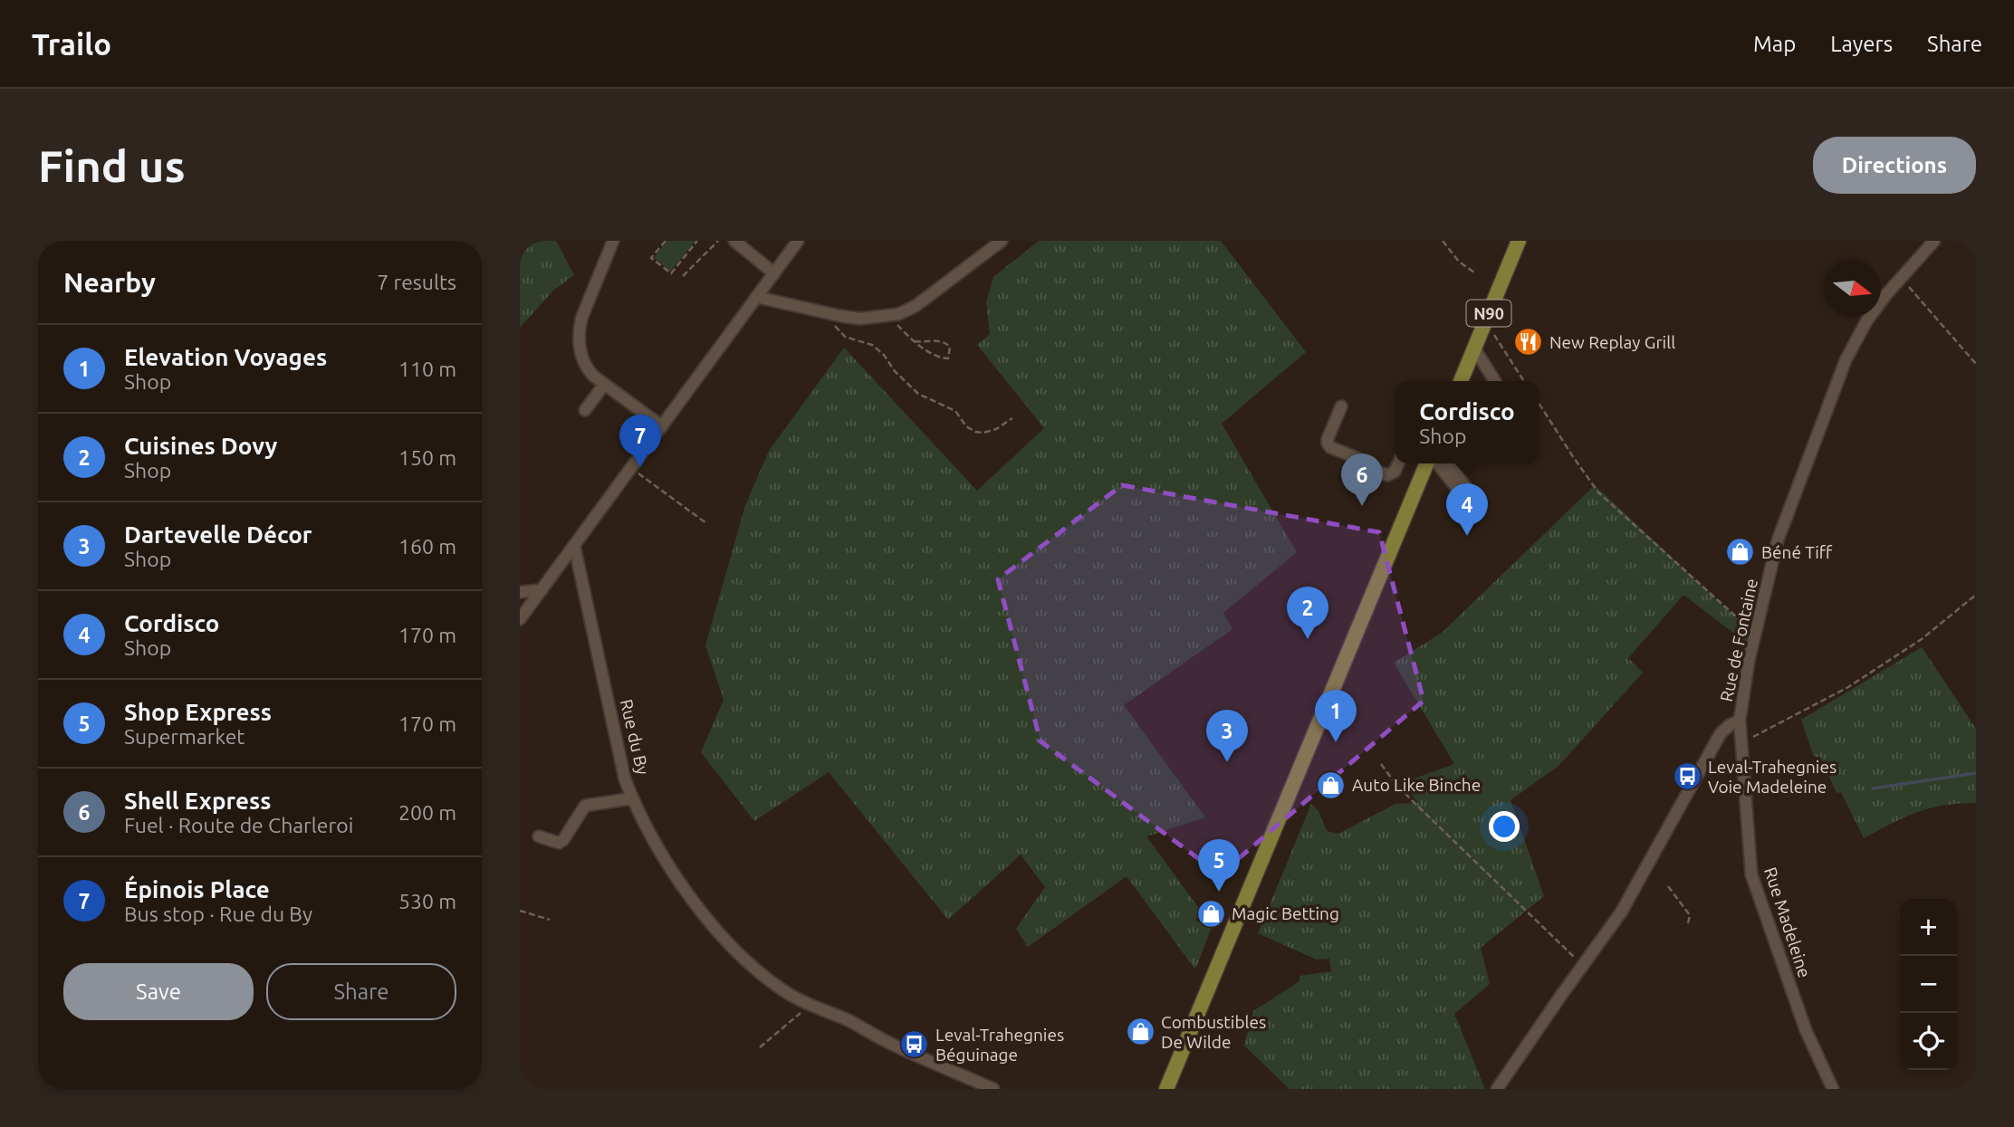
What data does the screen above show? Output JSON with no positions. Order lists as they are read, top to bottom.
{
  "streets": {
    "main road": ["N90"],
    "street": ["Rue de Fontaine", "Rue du By", "Rue Madeleine"]
  },
  "crossings": [
    ["Rue de Fontaine", "Rue Madeleine"]
  ],
  "places": {
    "restaurant": ["New Replay Grill"],
    "shop": [
      "Béné Tiff",
      "Auto Like Binche",
      "Magic Betting",
      "Combustibles De Wilde"
    ],
    "bus stop": ["Leval-Trahegnies Voie Madeleine", "Leval-Trahegnies Béguinage"]
  },
  "north": "right",
  "page": {
    "header": "Trailo",
    "nav": ["Map", "Layers", "Share"],
    "buttons": [
      "Directions",
      ["Save", "Share"]
    ],
    "title": "Find us",
    "heading": ["Nearby", "7 results"],
    "list": [
      {
        "mark": "1",
        "name": "Elevation Voyages",
        "note": "Shop",
        "value": "110 m"
      },
      {
        "mark": "2",
        "name": "Cuisines Dovy",
        "note": "Shop",
        "value": "150 m"
      },
      {
        "mark": "3",
        "name": "Dartevelle Décor",
        "note": "Shop",
        "value": "160 m"
      },
      {
        "mark": "4",
        "name": "Cordisco",
        "note": "Shop",
        "value": "170 m"
      },
      {
        "mark": "5",
        "name": "Shop Express",
        "note": "Supermarket",
        "value": "170 m"
      },
      {
        "mark": "6",
        "name": "Shell Express",
        "note": "Fuel · Route de Charleroi",
        "value": "200 m"
      },
      {
        "mark": "7",
        "name": "Épinois Place",
        "note": "Bus stop · Rue du By",
        "value": "530 m"
      }
    ],
    "popup": ["Cordisco", "Shop"],
    "pins": [
      "7",
      "6",
      "4",
      "2",
      "1",
      "3",
      "5"
    ],
    "map_buttons": ["+", "−"]
  }
}
